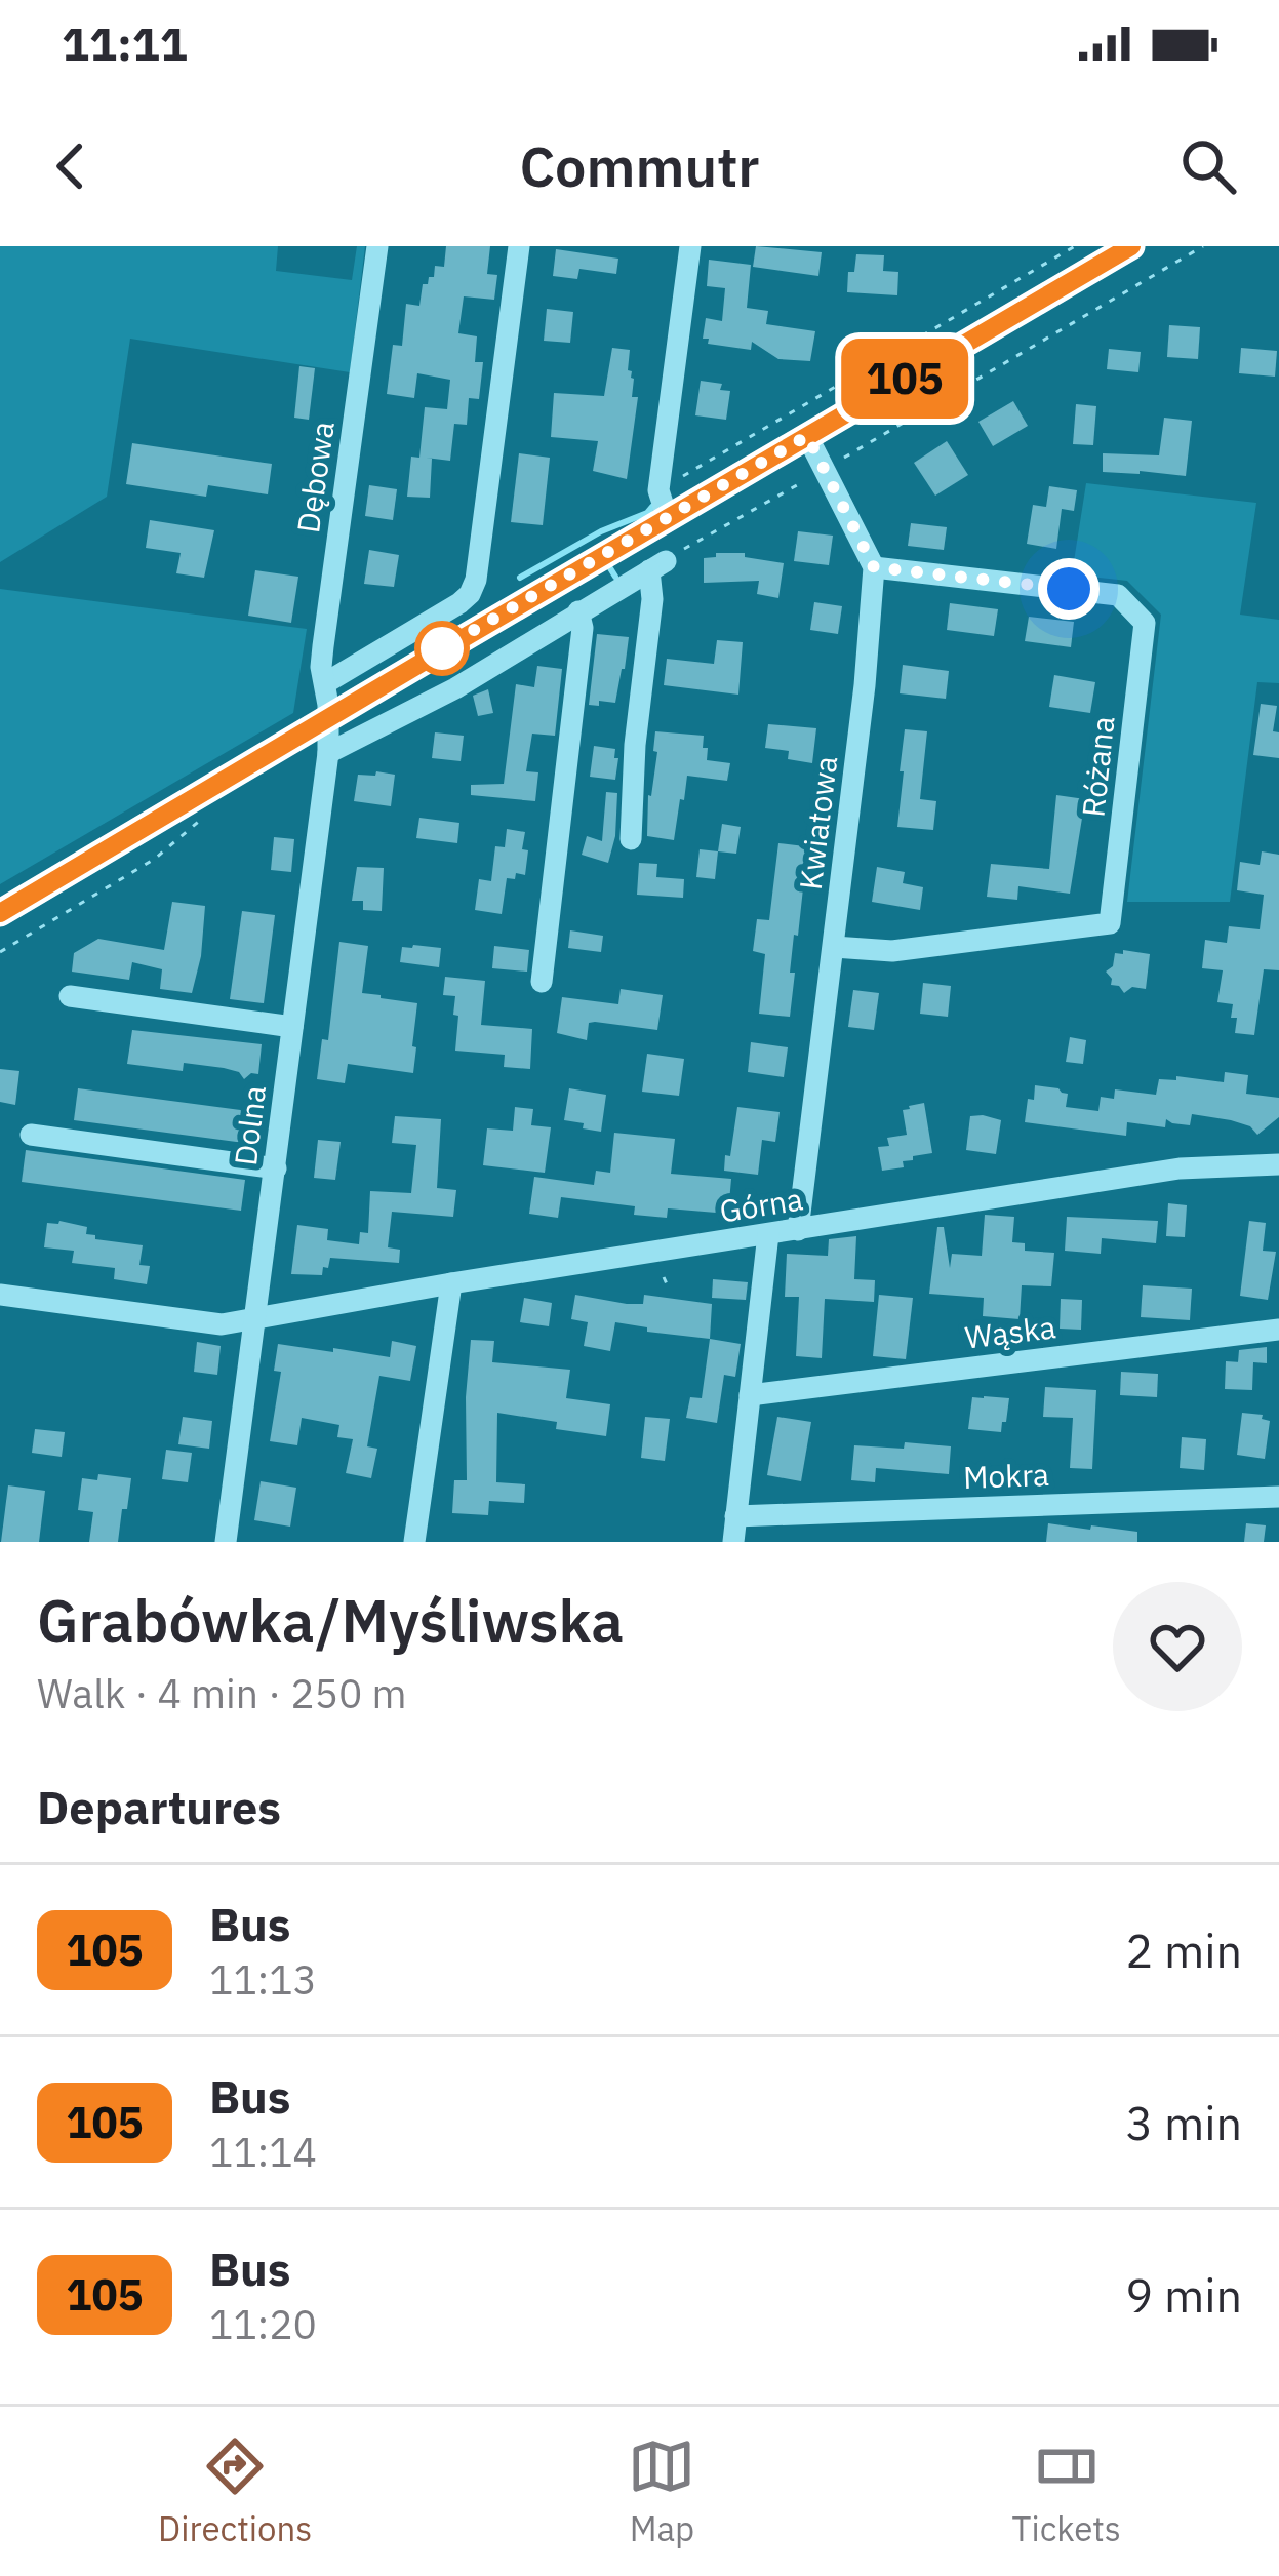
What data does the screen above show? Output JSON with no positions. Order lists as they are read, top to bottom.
{
  "streets": {
    "street": [
      "Dębowa",
      "Różana",
      "Kwiatowa",
      "Dolna",
      "Górna",
      "Wąska",
      "Mokra"
    ]
  },
  "crossings": [
    ["Dębowa", "Dolna"],
    ["Różana", "Kwiatowa"],
    ["Kwiatowa", "Górna"],
    ["Dolna", "Górna"]
  ],
  "lines": ["bus line 105"],
  "page": {
    "status": "11:11",
    "header": "Commutr",
    "on_map": "105",
    "heading": [
      ["Grabówka/Myśliwska", "Walk · 4 min · 250 m"],
      "Departures"
    ],
    "list": [
      {
        "mark": "105",
        "name": "Bus",
        "note": "11:13",
        "value": "2 min"
      },
      {
        "mark": "105",
        "name": "Bus",
        "note": "11:14",
        "value": "3 min"
      },
      {
        "mark": "105",
        "name": "Bus",
        "note": "11:20",
        "value": "9 min"
      }
    ],
    "tabs": ["Directions", "Map", "Tickets"]
  }
}
